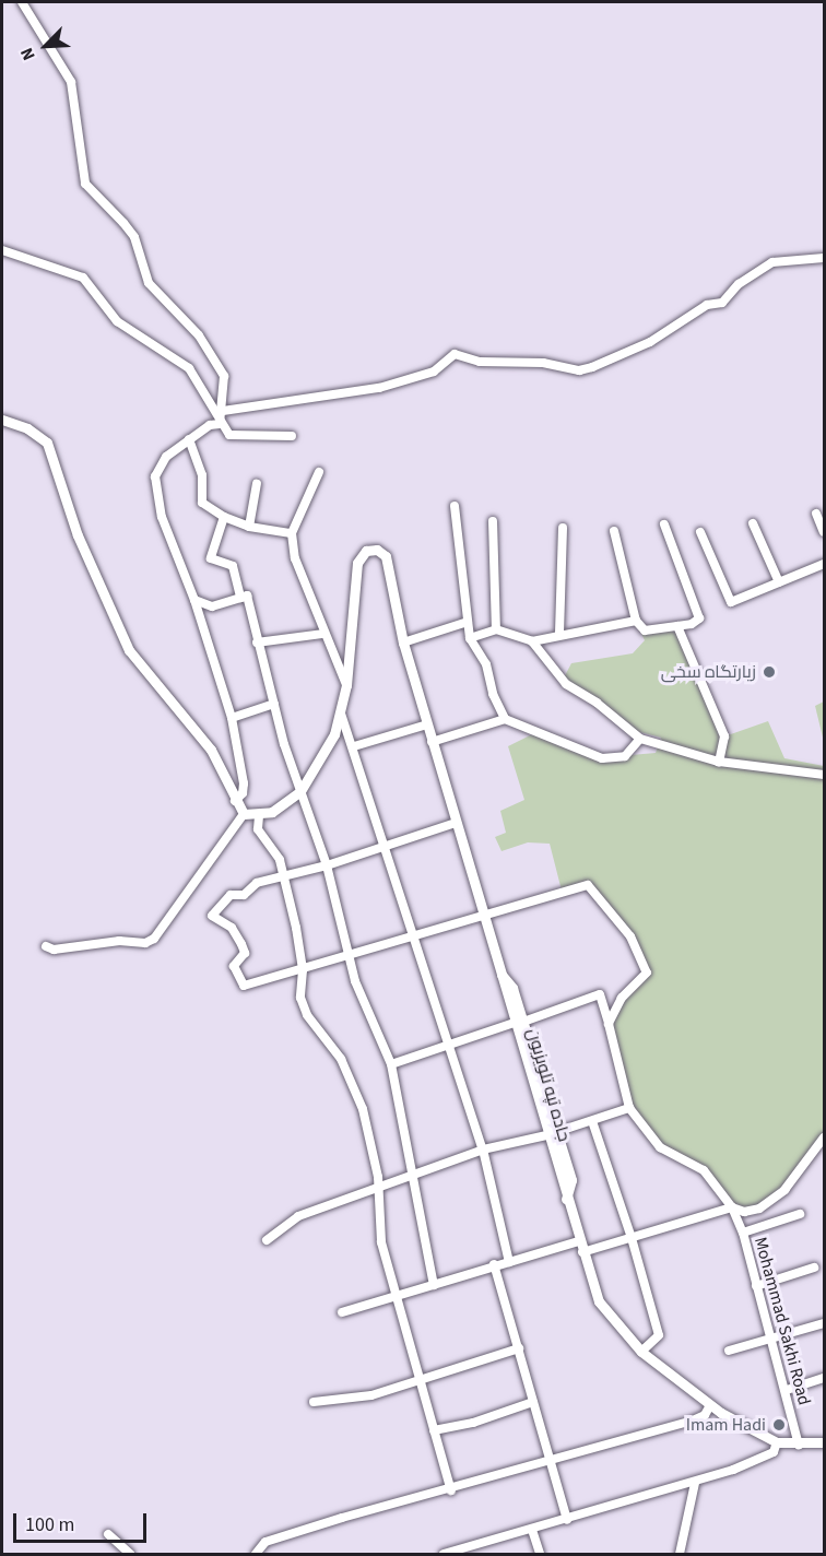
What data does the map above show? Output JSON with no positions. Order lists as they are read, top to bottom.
{
  "streets": {
    "street": ["Mohammad Sakhi Road"]
  },
  "places": ["زیارتگاه سخی", "Imam Hadi"],
  "scale_bar": "100 m",
  "north": "bottom left"
}
